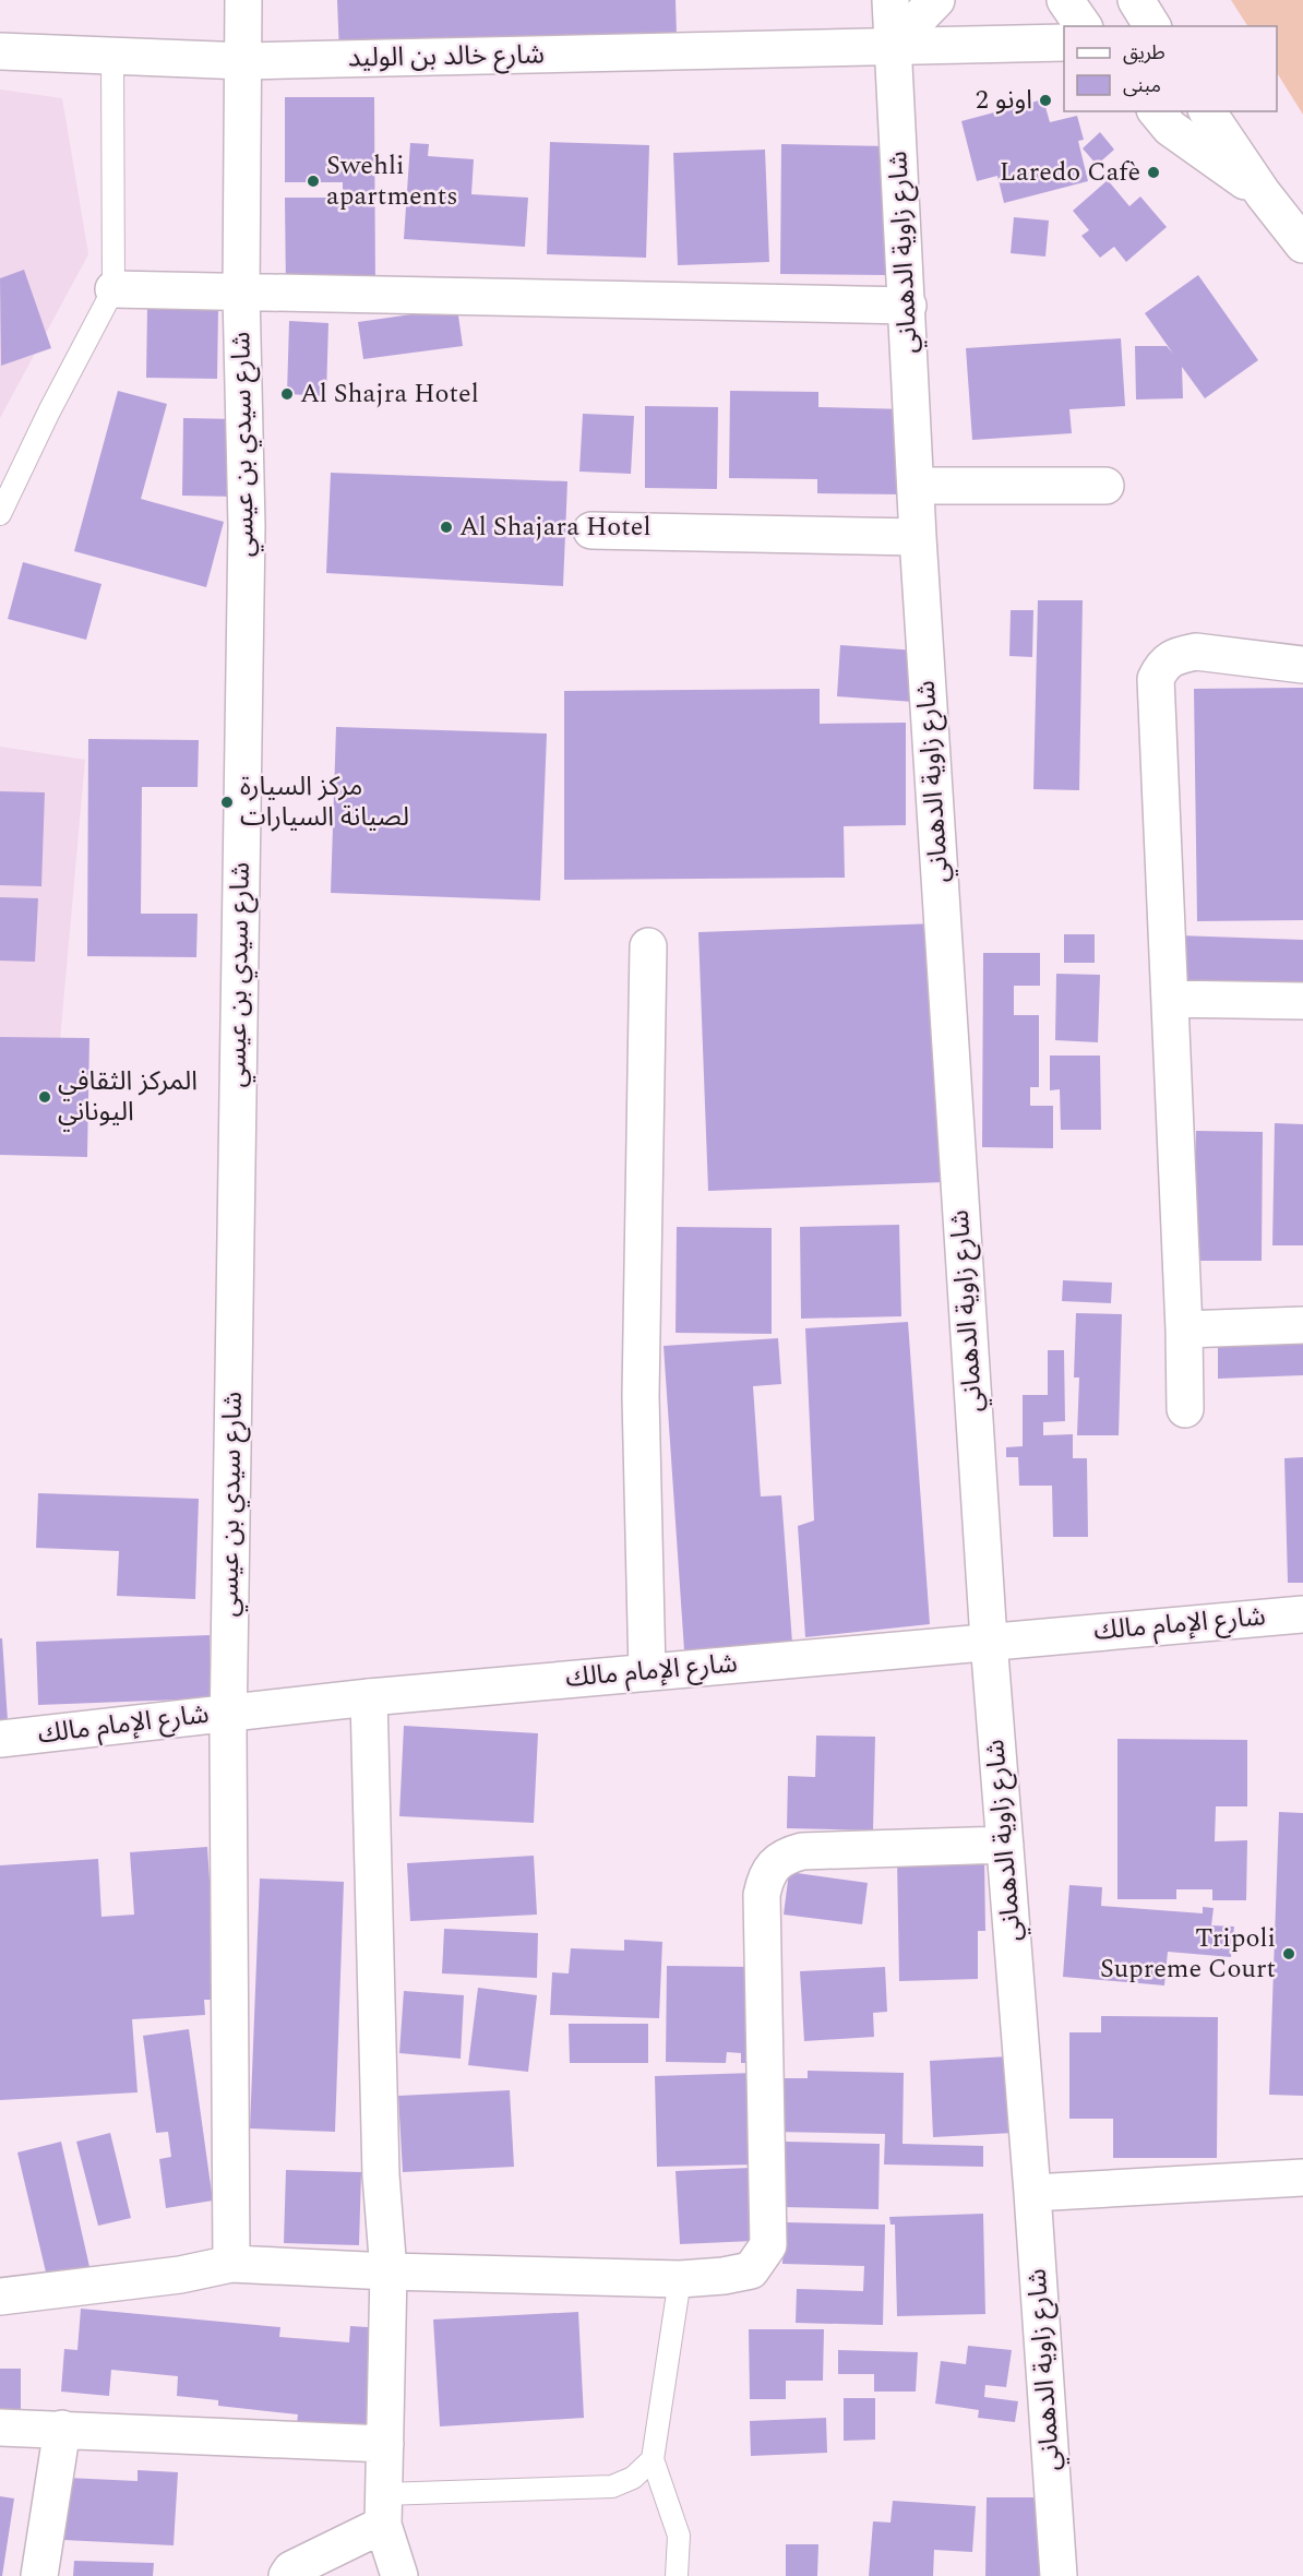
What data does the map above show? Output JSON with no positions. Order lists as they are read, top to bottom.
{
  "streets": {
    "street": [
      "شارع خالد بن الوليد",
      "شارع زاوية الدهماني",
      "شارع سيدي بن عيسي",
      "شارع الإمام مالك"
    ]
  },
  "crossings": [
    ["شارع خالد بن الوليد", "شارع زاوية الدهماني"],
    ["شارع خالد بن الوليد", "شارع سيدي بن عيسي"],
    ["شارع زاوية الدهماني", "شارع الإمام مالك"],
    ["شارع سيدي بن عيسي", "شارع الإمام مالك"]
  ],
  "places": [
    "اونو 2",
    "Laredo Cafè",
    "Swehli apartments",
    "Al Shajra Hotel",
    "Al Shajara Hotel",
    "مركز السيارة لصيانة السيارات",
    "المركز الثقافي اليوناني",
    "Tripoli Supreme Court"
  ],
  "legend": ["طريق", "مبنى"]
}
